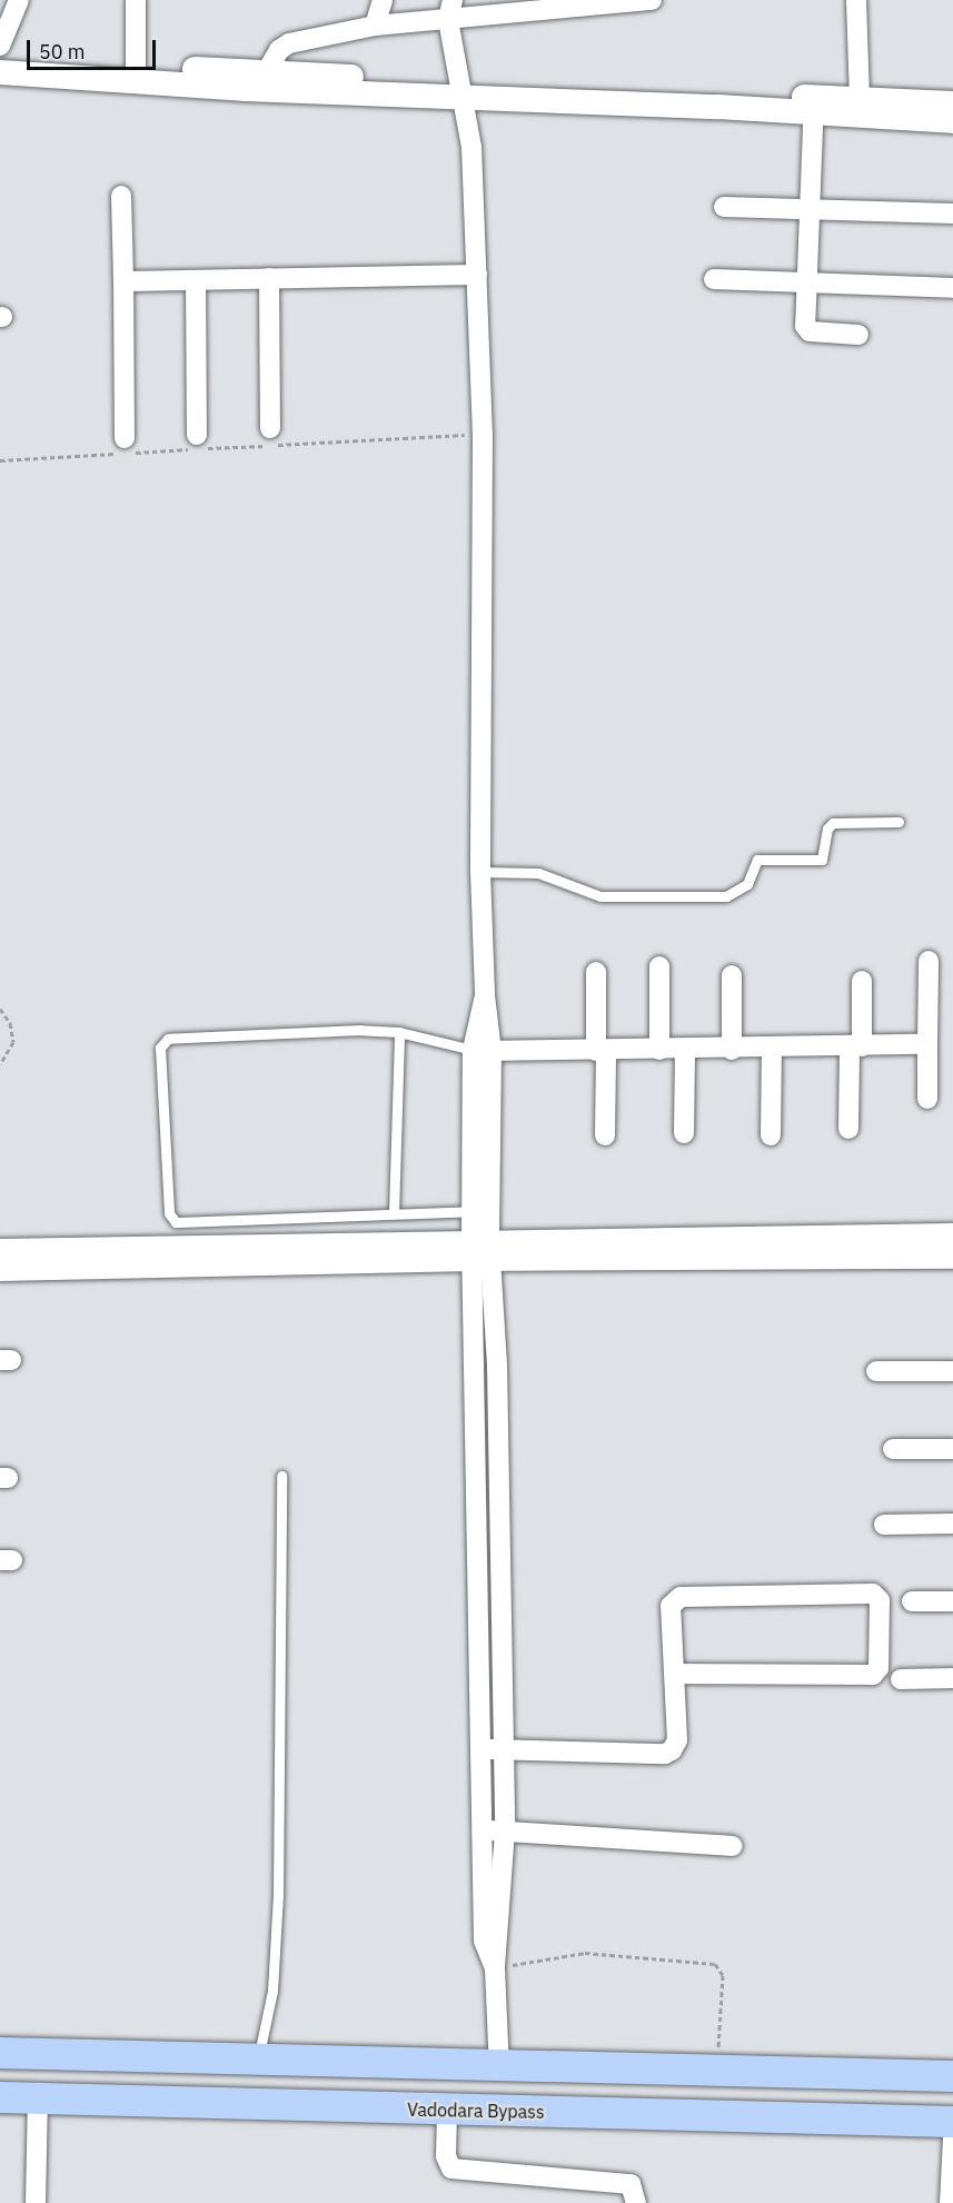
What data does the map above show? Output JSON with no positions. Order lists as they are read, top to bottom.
{
  "streets": {
    "highway": ["Vadodara Bypass"]
  },
  "scale_bar": "50 m"
}
